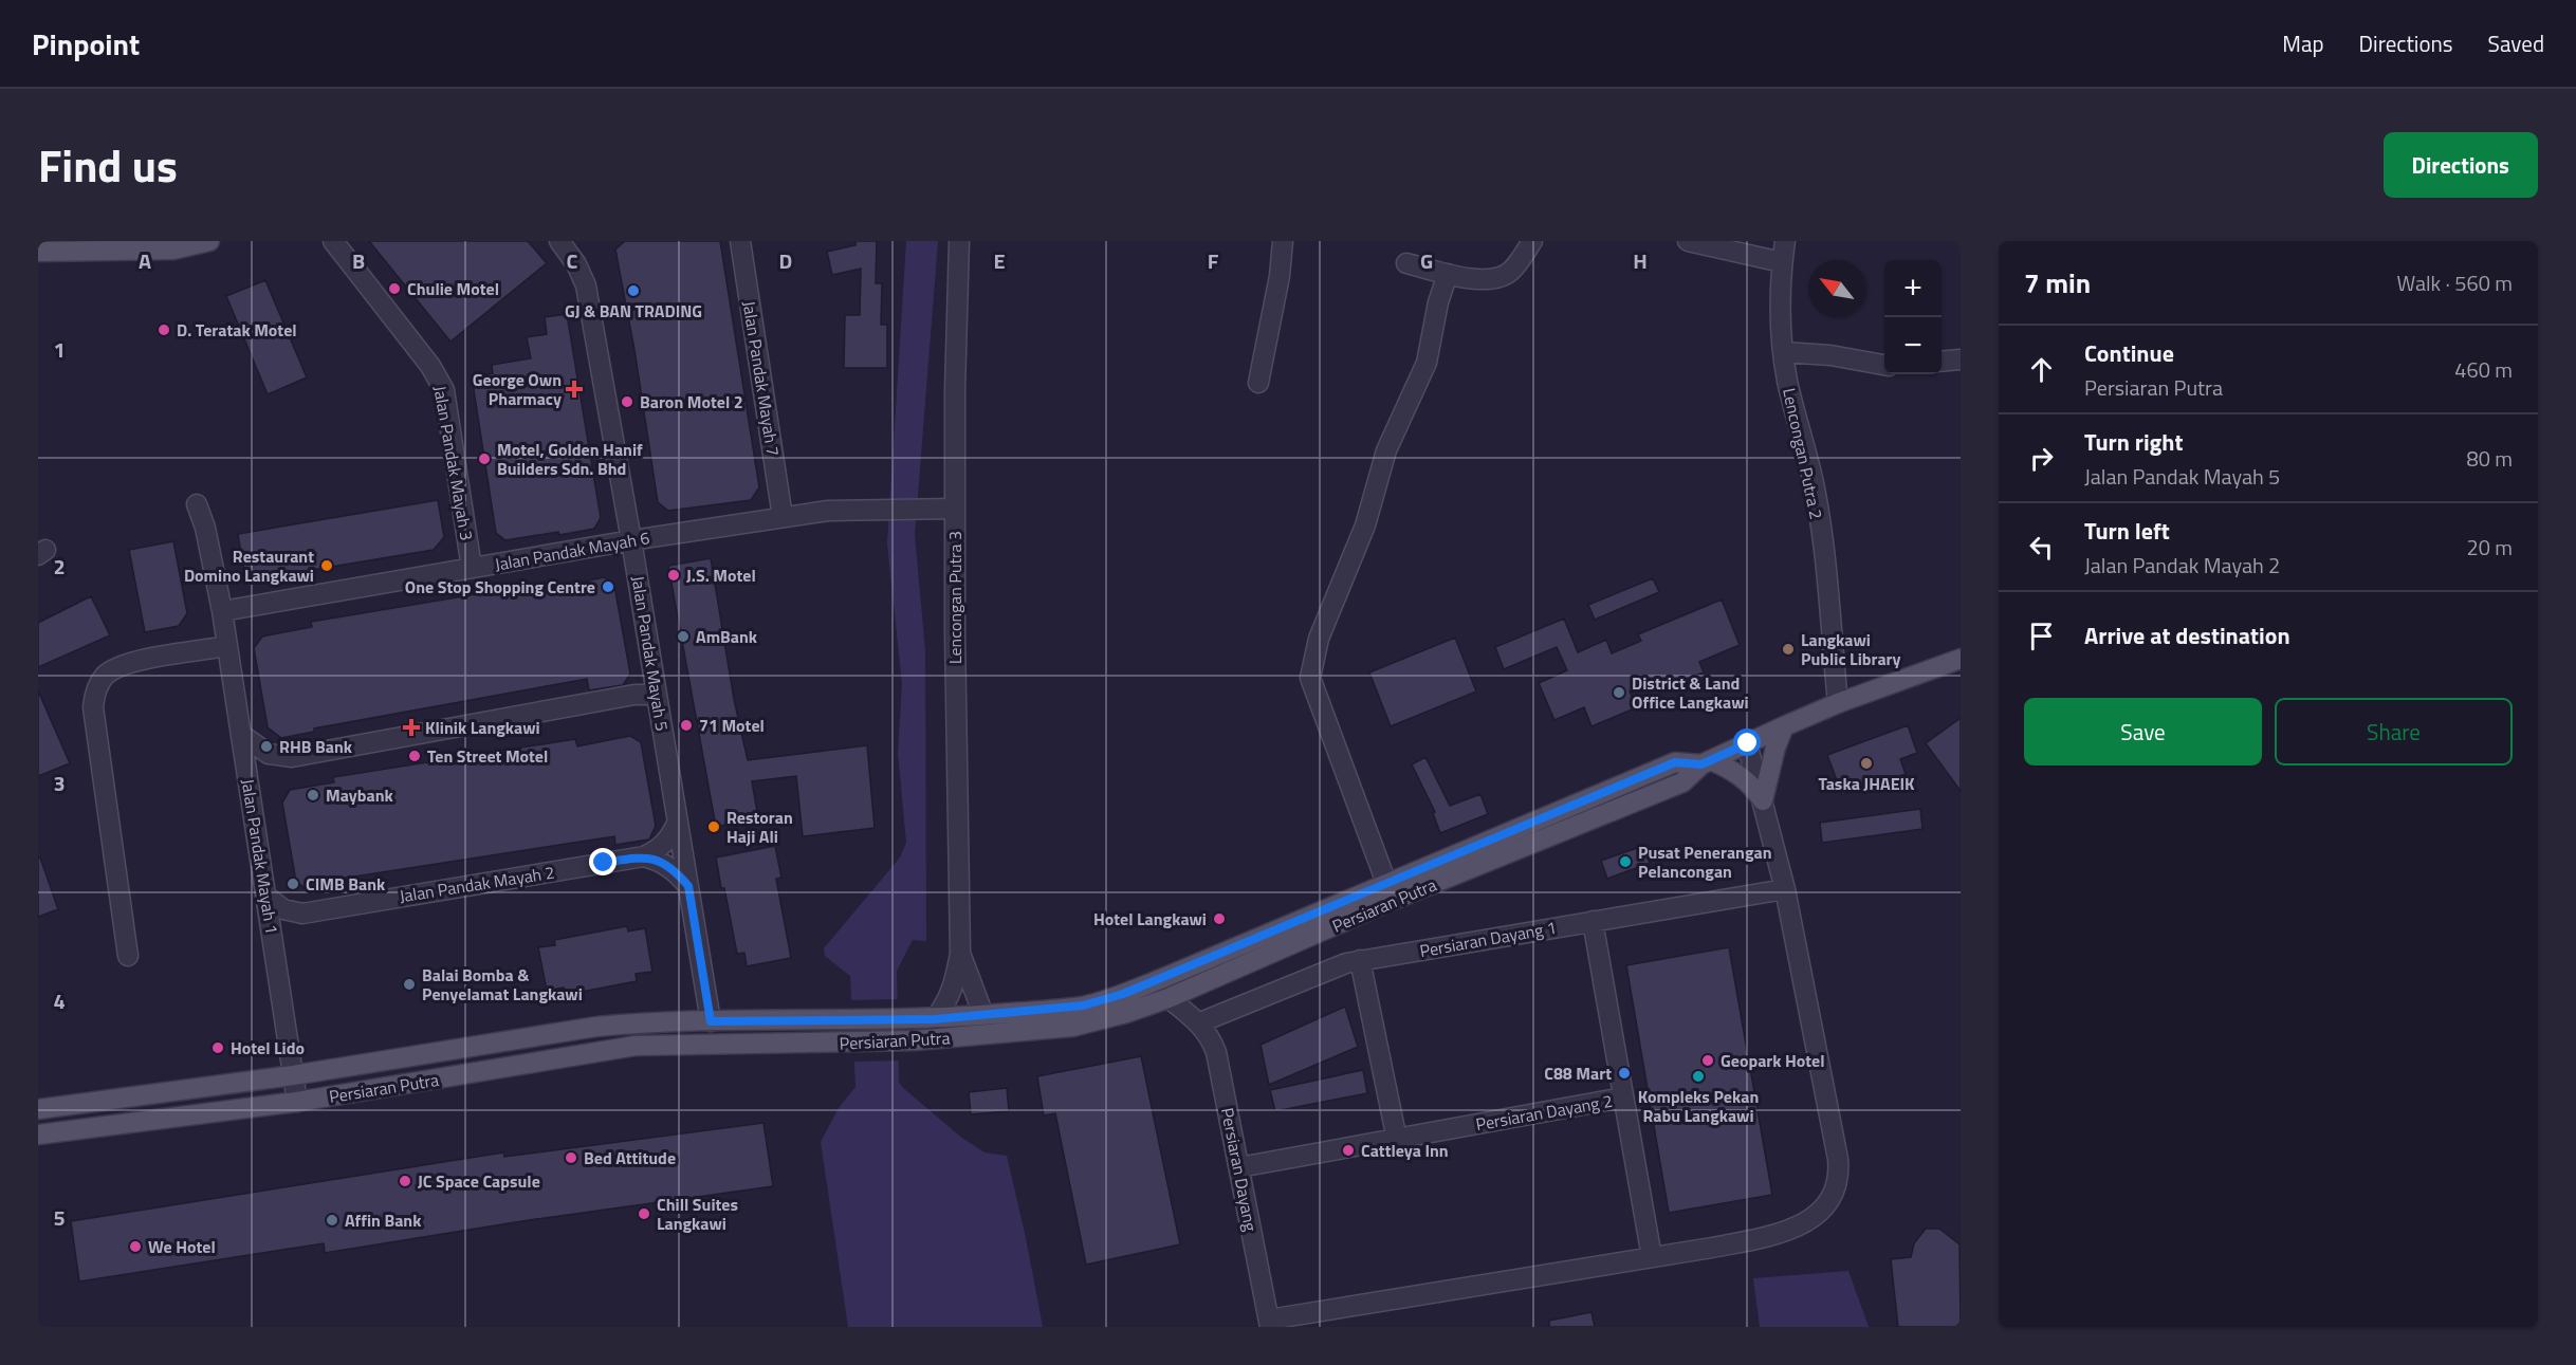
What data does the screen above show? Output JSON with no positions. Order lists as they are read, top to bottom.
{
  "streets": {
    "main road": ["Persiaran Putra"],
    "street": [
      "Jalan Pandak Mayah 7",
      "Lencongan Putra 2",
      "Jalan Pandak Mayah 3",
      "Jalan Pandak Mayah 6",
      "Lencongan Putra 3",
      "Jalan Pandak Mayah 5",
      "Jalan Pandak Mayah 1",
      "Jalan Pandak Mayah 2",
      "Persiaran Dayang 1",
      "Persiaran Dayang 2",
      "Persiaran Dayang"
    ]
  },
  "crossings": [
    ["Jalan Pandak Mayah 7", "Jalan Pandak Mayah 6"],
    ["Lencongan Putra 2", "Persiaran Putra"],
    ["Jalan Pandak Mayah 3", "Jalan Pandak Mayah 6"],
    ["Jalan Pandak Mayah 6", "Lencongan Putra 3"],
    ["Jalan Pandak Mayah 6", "Jalan Pandak Mayah 5"],
    ["Jalan Pandak Mayah 6", "Jalan Pandak Mayah 1"],
    ["Jalan Pandak Mayah 5", "Jalan Pandak Mayah 2"],
    ["Jalan Pandak Mayah 5", "Persiaran Putra"],
    ["Jalan Pandak Mayah 1", "Jalan Pandak Mayah 2"],
    ["Jalan Pandak Mayah 1", "Persiaran Putra"],
    ["Persiaran Dayang 1", "Persiaran Dayang"],
    ["Persiaran Dayang 2", "Persiaran Dayang"]
  ],
  "places": {
    "other": [
      "Chulie Motel",
      "GJ & BAN TRADING",
      "D. Teratak Motel",
      "Baron Motel 2",
      "Motel, Golden Hanif Builders Sdn. Bhd",
      "Restaurant Domino Langkawi",
      "J.S. Motel",
      "One Stop Shopping Centre",
      "AmBank",
      "Langkawi Public Library",
      "District & Land Office Langkawi",
      "71 Motel",
      "RHB Bank",
      "Ten Street Motel",
      "Taska JHAEIK",
      "Maybank",
      "Restoran Haji Ali",
      "Pusat Penerangan Pelancongan",
      "CIMB Bank",
      "Hotel Langkawi",
      "Balai Bomba & Penyelamat Langkawi",
      "Hotel Lido",
      "Geopark Hotel",
      "C88 Mart",
      "Kompleks Pekan Rabu Langkawi",
      "Cattleya Inn",
      "Bed Attitude",
      "JC Space Capsule",
      "Chill Suites Langkawi",
      "Affin Bank",
      "We Hotel"
    ],
    "health": ["George Own Pharmacy", "Klinik Langkawi"]
  },
  "north": "top left",
  "page": {
    "header": "Pinpoint",
    "nav": ["Map", "Directions", "Saved"],
    "title": "Find us",
    "buttons": [
      "Directions",
      ["Save", "Share"]
    ],
    "heading": ["7 min", "Walk · 560 m"],
    "map_buttons": ["+", "−"],
    "list": [
      ["Continue", "Persiaran Putra", "460 m"],
      ["Turn right", "Jalan Pandak Mayah 5", "80 m"],
      ["Turn left", "Jalan Pandak Mayah 2", "20 m"],
      "Arrive at destination"
    ]
  },
  "grid": {
    "columns": [
      "A",
      "B",
      "C",
      "D",
      "E",
      "F",
      "G",
      "H"
    ],
    "rows": [
      "1",
      "2",
      "3",
      "4",
      "5"
    ]
  }
}
